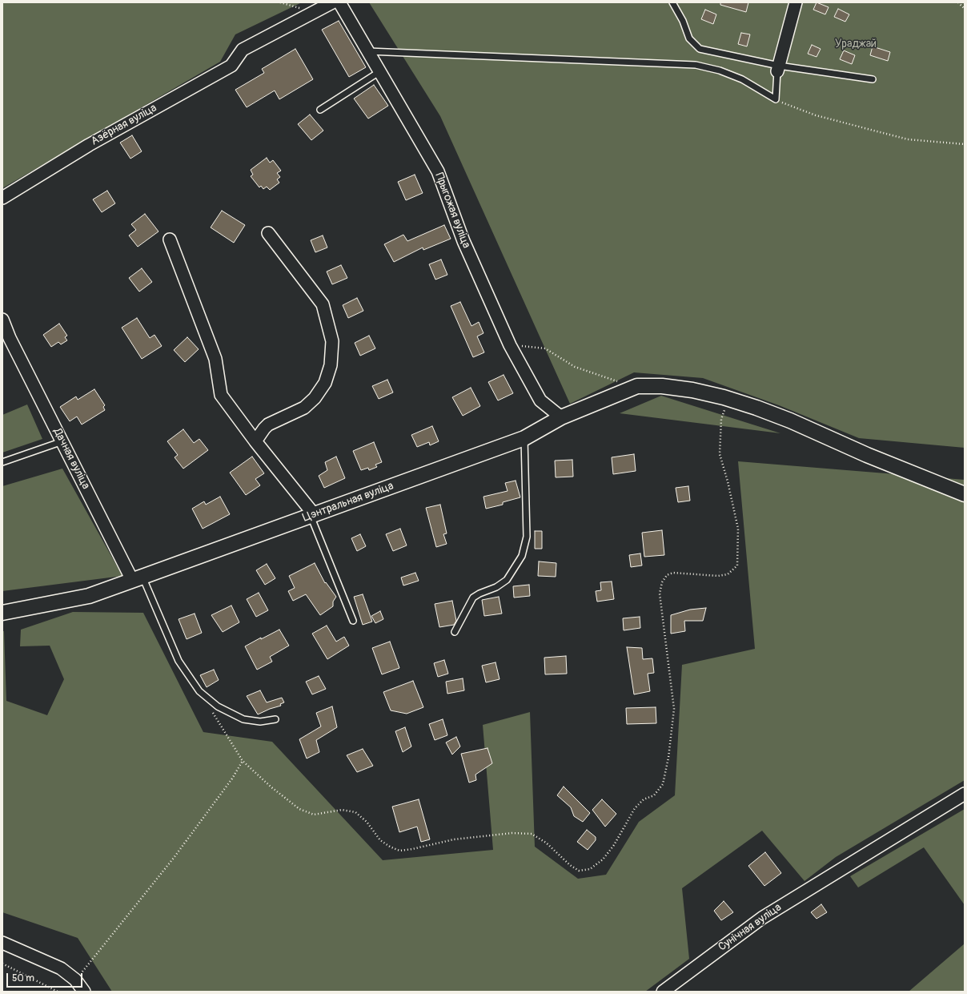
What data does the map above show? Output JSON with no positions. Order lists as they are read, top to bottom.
{
  "streets": {
    "street": [
      "Азёрная вуліца",
      "Прыгожая вуліца",
      "Дачная вуліца",
      "Цэнтральная вуліца",
      "Сунічная вуліца"
    ]
  },
  "crossings": [
    ["Прыгожая вуліца", "Цэнтральная вуліца"],
    ["Дачная вуліца", "Цэнтральная вуліца"]
  ],
  "parks": ["Ураджай"],
  "scale_bar": "50 m"
}
